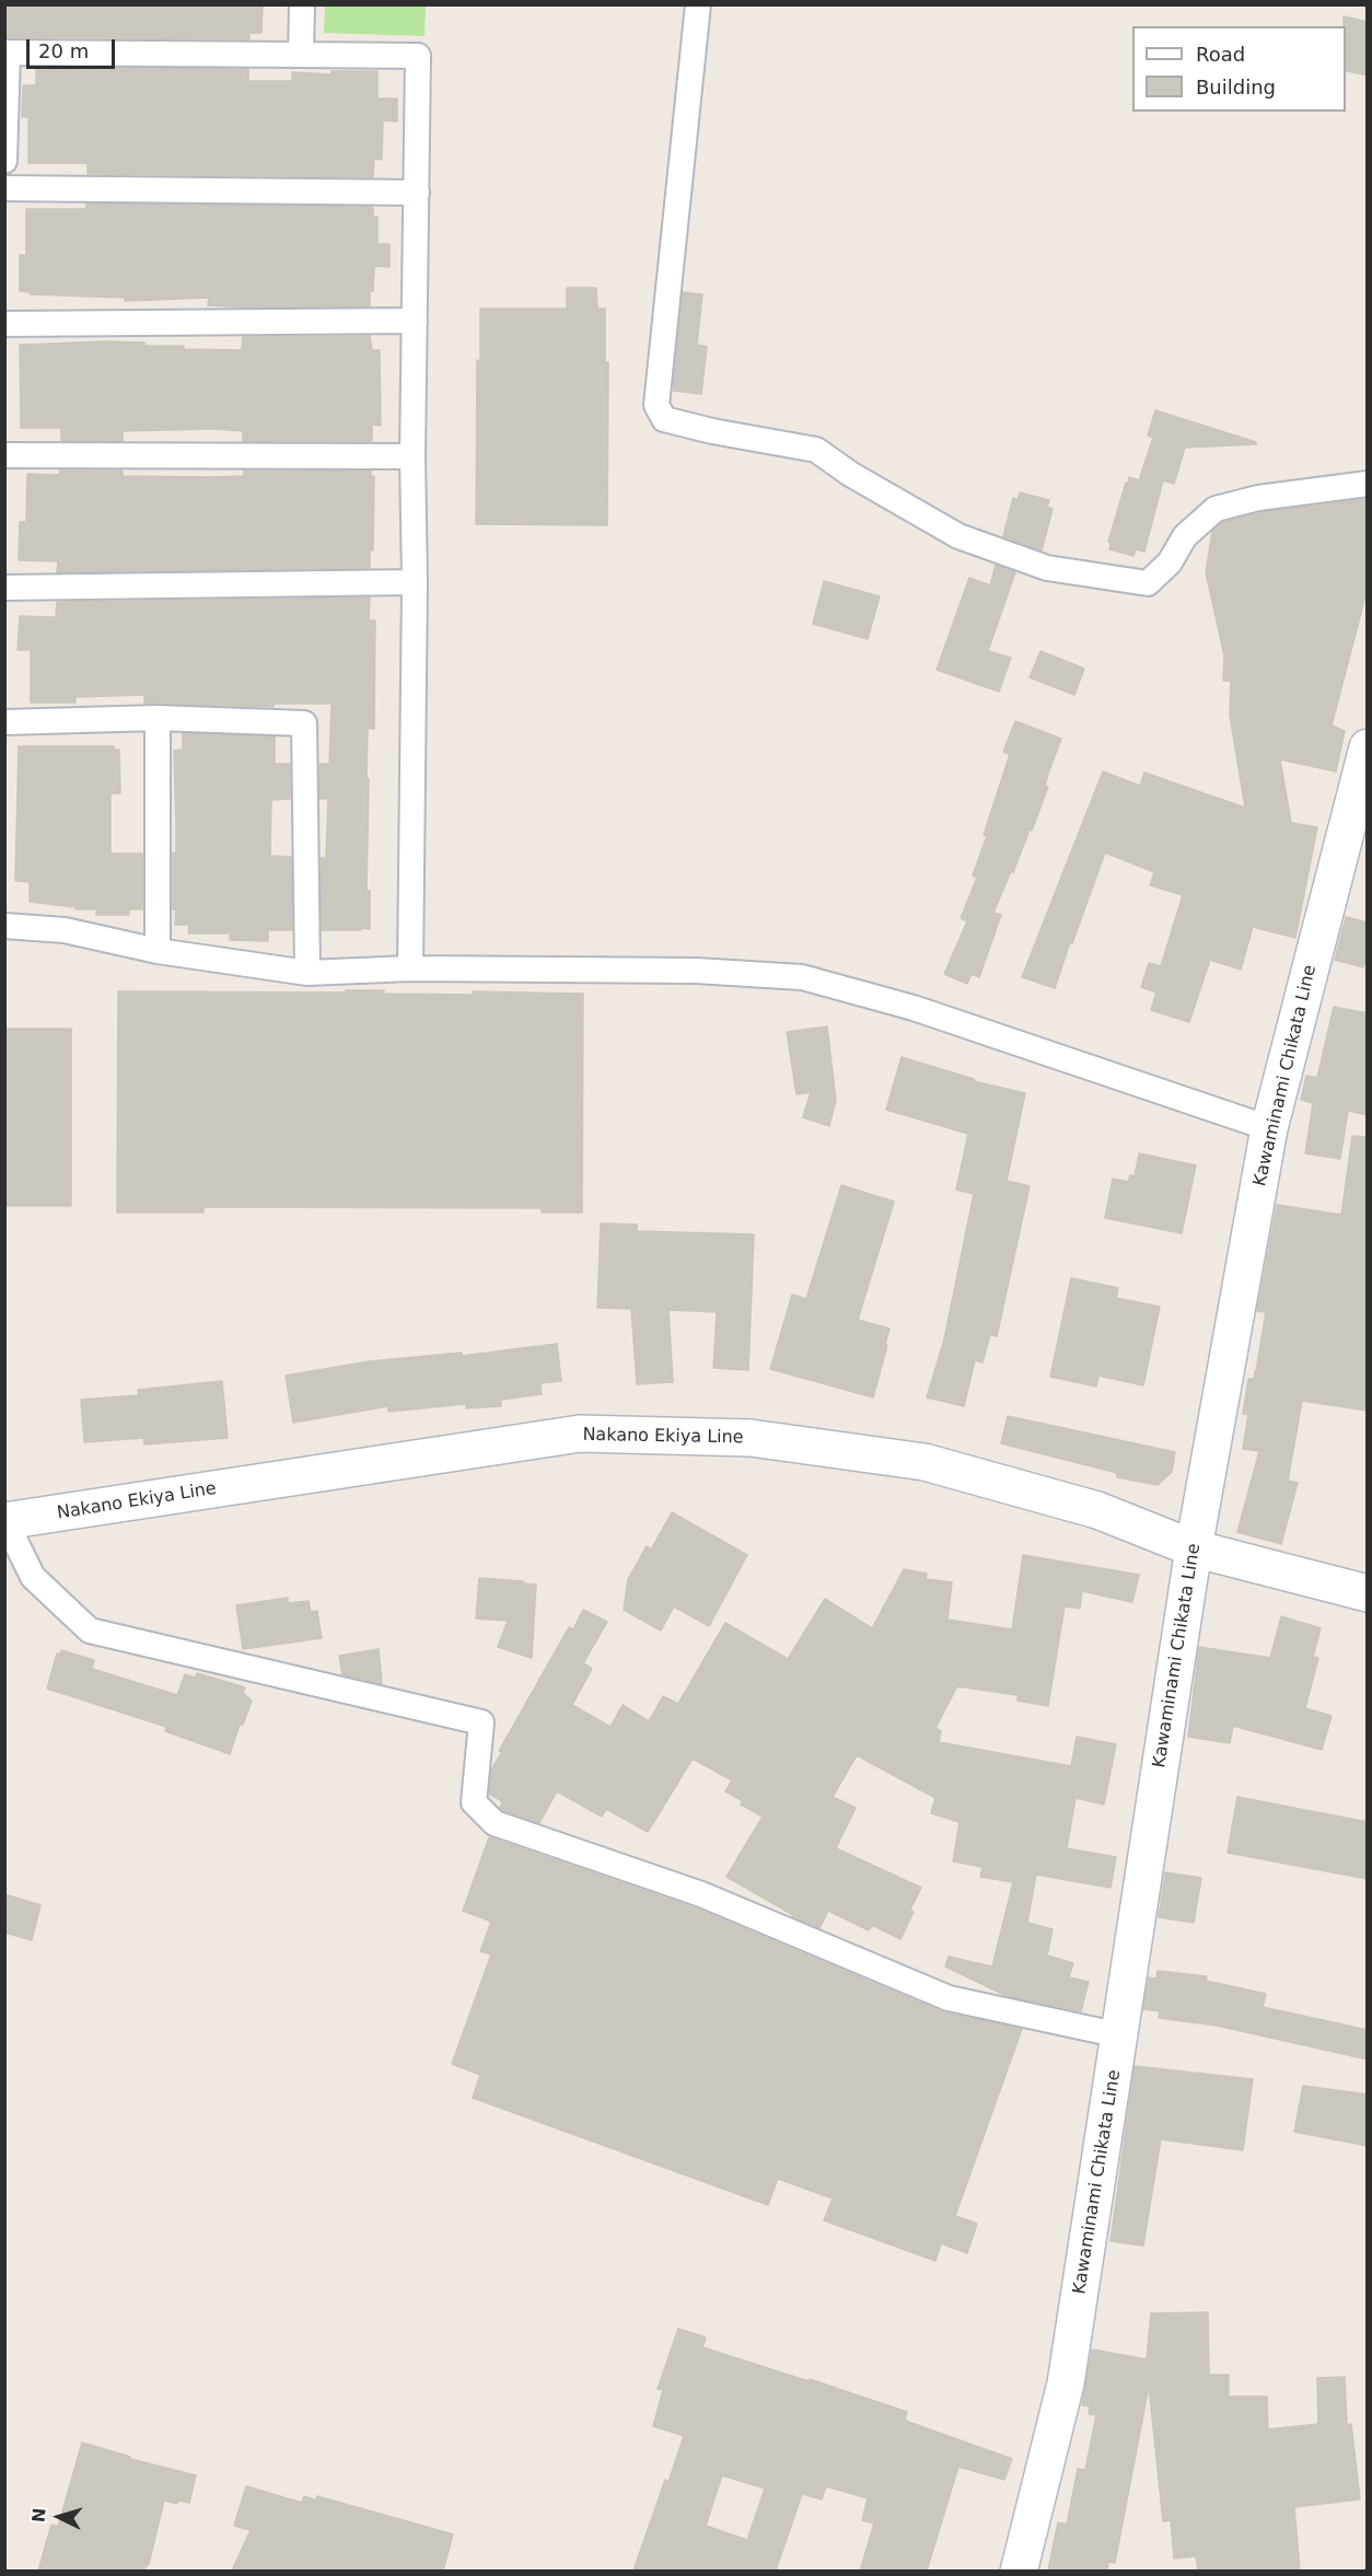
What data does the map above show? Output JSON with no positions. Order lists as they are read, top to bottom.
{
  "streets": {
    "main road": ["Kawaminami Chikata Line", "Nakano Ekiya Line"]
  },
  "crossings": [
    ["Kawaminami Chikata Line", "Nakano Ekiya Line"]
  ],
  "legend": ["Road", "Building"],
  "scale_bar": "20 m",
  "north": "left"
}
